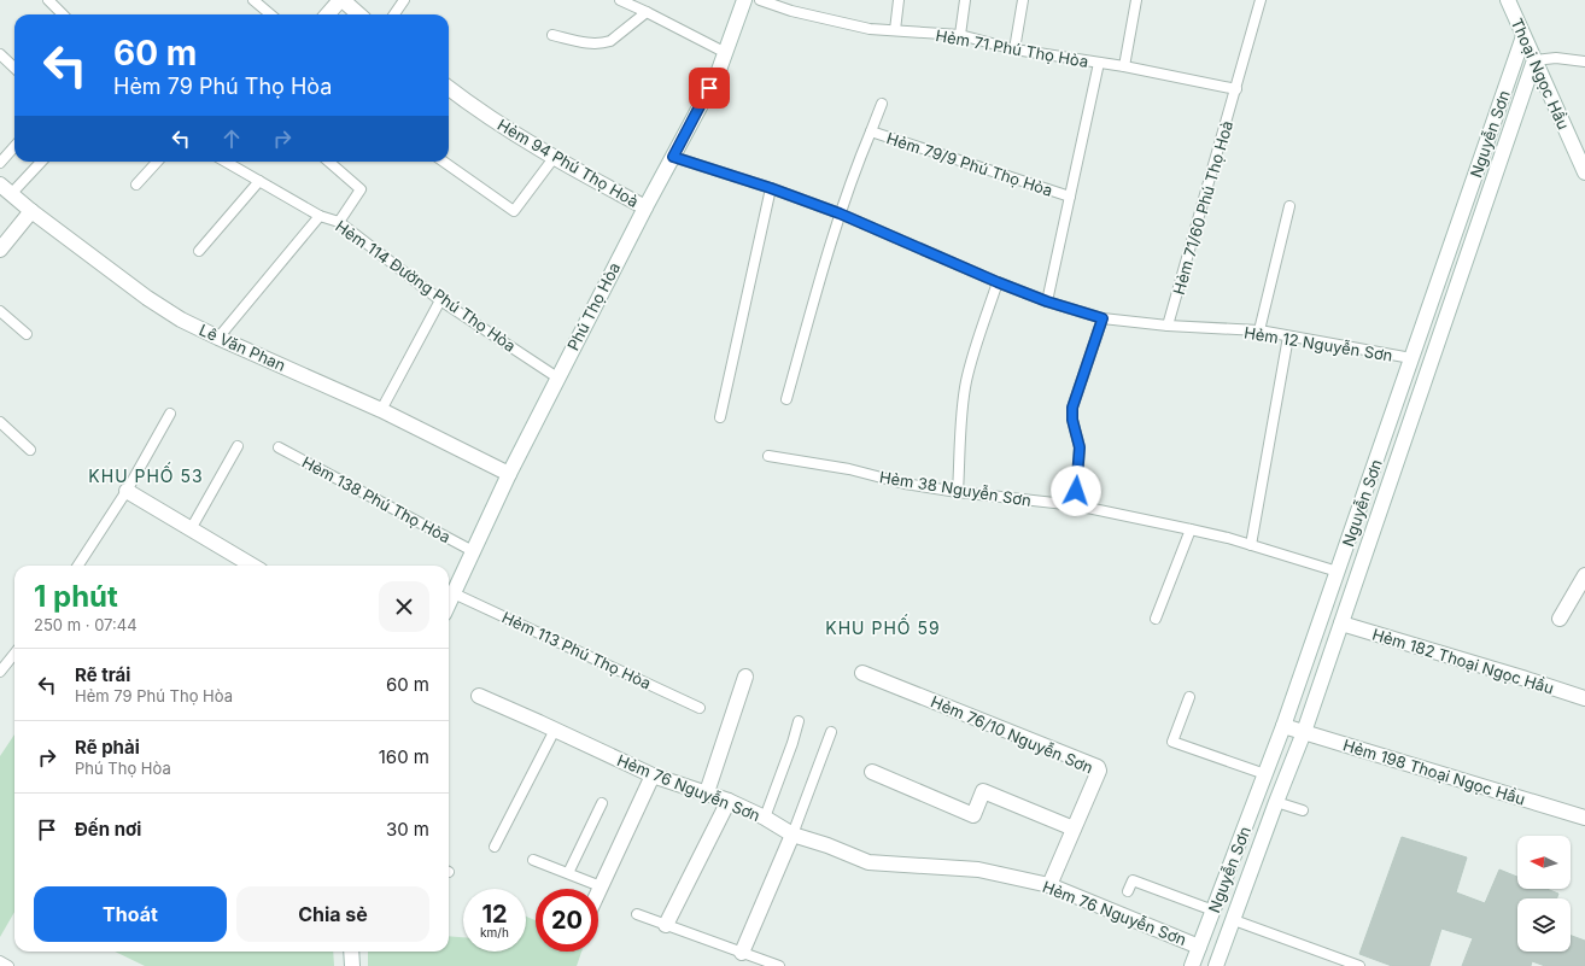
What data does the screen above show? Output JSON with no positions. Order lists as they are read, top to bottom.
{
  "streets": {
    "street": [
      "Thoại Ngọc Hầu",
      "Nguyễn Sơn",
      "Hẻm 94 Phú Thọ Hoà",
      "Phú Thọ Hòa",
      "Lê Văn Phan",
      "Hẻm 182 Thoại Ngọc Hầu",
      "Hẻm 76/10 Nguyễn Sơn",
      "Hẻm 198 Thoại Ngọc Hầu",
      "Hẻm 76 Nguyễn Sơn"
    ],
    "lane": [
      "Hẻm 71 Phú Thọ Hòa",
      "Hẻm 79/9 Phú Thọ Hòa",
      "Hẻm 71/60 Phú Thọ Hoà",
      "Hẻm 114 Đường Phú Thọ Hòa",
      "Hẻm 12 Nguyễn Sơn",
      "Hẻm 38 Nguyễn Sơn",
      "Hẻm 138 Phú Thọ Hòa",
      "Hẻm 113 Phú Thọ Hòa"
    ]
  },
  "crossings": [
    ["Hẻm 71 Phú Thọ Hòa", "Hẻm 71/60 Phú Thọ Hoà"],
    ["Thoại Ngọc Hầu", "Nguyễn Sơn"],
    ["Nguyễn Sơn", "Hẻm 12 Nguyễn Sơn"],
    ["Nguyễn Sơn", "Hẻm 38 Nguyễn Sơn"],
    ["Nguyễn Sơn", "Hẻm 182 Thoại Ngọc Hầu"],
    ["Nguyễn Sơn", "Hẻm 198 Thoại Ngọc Hầu"],
    ["Nguyễn Sơn", "Hẻm 76 Nguyễn Sơn"],
    ["Hẻm 94 Phú Thọ Hoà", "Phú Thọ Hòa"],
    ["Hẻm 79/9 Phú Thọ Hòa", "Hẻm 12 Nguyễn Sơn"],
    ["Hẻm 71/60 Phú Thọ Hoà", "Hẻm 12 Nguyễn Sơn"],
    ["Hẻm 114 Đường Phú Thọ Hòa", "Phú Thọ Hòa"],
    ["Phú Thọ Hòa", "Hẻm 12 Nguyễn Sơn"],
    ["Phú Thọ Hòa", "Lê Văn Phan"],
    ["Phú Thọ Hòa", "Hẻm 138 Phú Thọ Hòa"],
    ["Phú Thọ Hòa", "Hẻm 113 Phú Thọ Hòa"],
    ["Hẻm 76/10 Nguyễn Sơn", "Hẻm 76 Nguyễn Sơn"]
  ],
  "districts": ["KHU PHỐ 53", "KHU PHỐ 59"],
  "north": "left",
  "page": {
    "turn": ["60 m", "Hẻm 79 Phú Thọ Hòa"],
    "heading": ["1 phút", "250 m · 07:44"],
    "list": [
      {
        "name": "Rẽ trái",
        "note": "Hẻm 79 Phú Thọ Hòa",
        "value": "60 m"
      },
      {
        "name": "Rẽ phải",
        "note": "Phú Thọ Hòa",
        "value": "160 m"
      },
      {
        "name": "Đến nơi",
        "value": "30 m"
      }
    ],
    "buttons": ["Thoát", "Chia sẻ"],
    "speed": "12 km/h",
    "limit": "20"
  }
}
